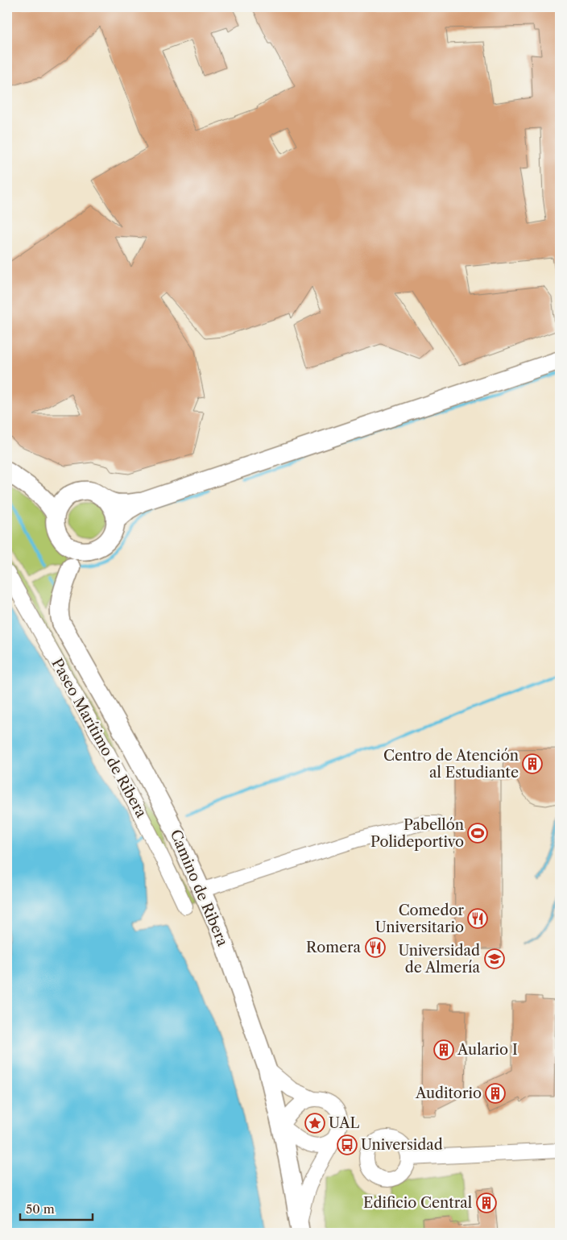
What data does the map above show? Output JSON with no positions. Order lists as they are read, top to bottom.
{
  "streets": {
    "main road": ["Camino de Ribera"],
    "street": ["Paseo Marítimo de Ribera"]
  },
  "places": {
    "building": [
      "Centro de Atención al Estudiante",
      "Aulario I",
      "Auditorio",
      "Edificio Central"
    ],
    "sports": ["Pabellón Polideportivo"],
    "restaurant": ["Comedor Universitario", "Romera"],
    "school or university": ["Universidad de Almería"],
    "place": ["UAL"],
    "bus stop": ["Universidad"]
  },
  "scale_bar": "50 m"
}
